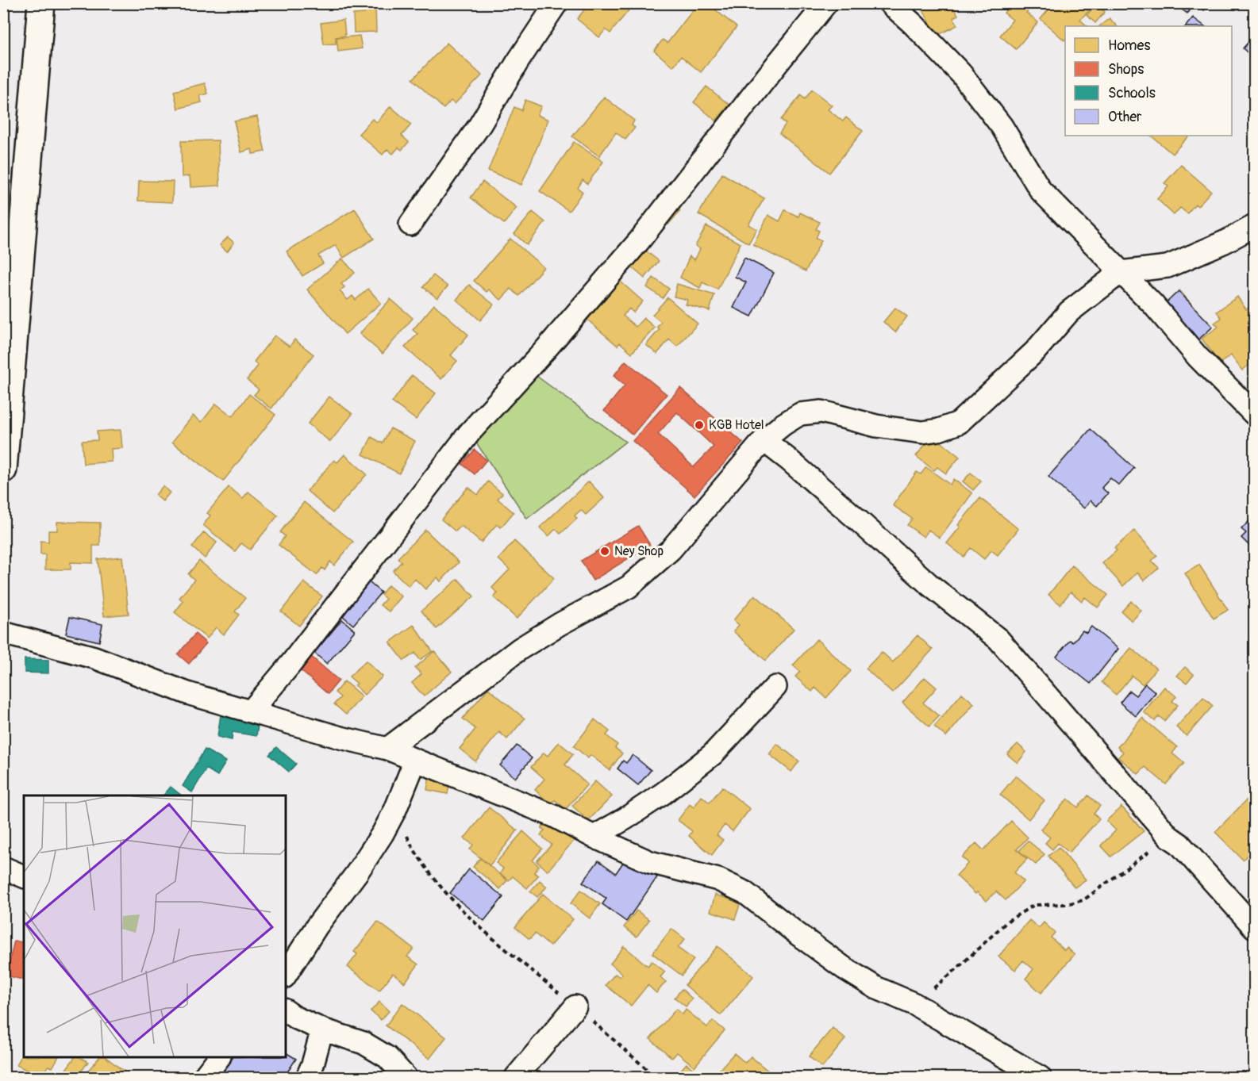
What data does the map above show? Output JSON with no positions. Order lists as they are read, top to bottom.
{
  "places": ["KGB Hotel", "Ney Shop"],
  "legend": [
    "Homes",
    "Shops",
    "Schools",
    "Other"
  ]
}
